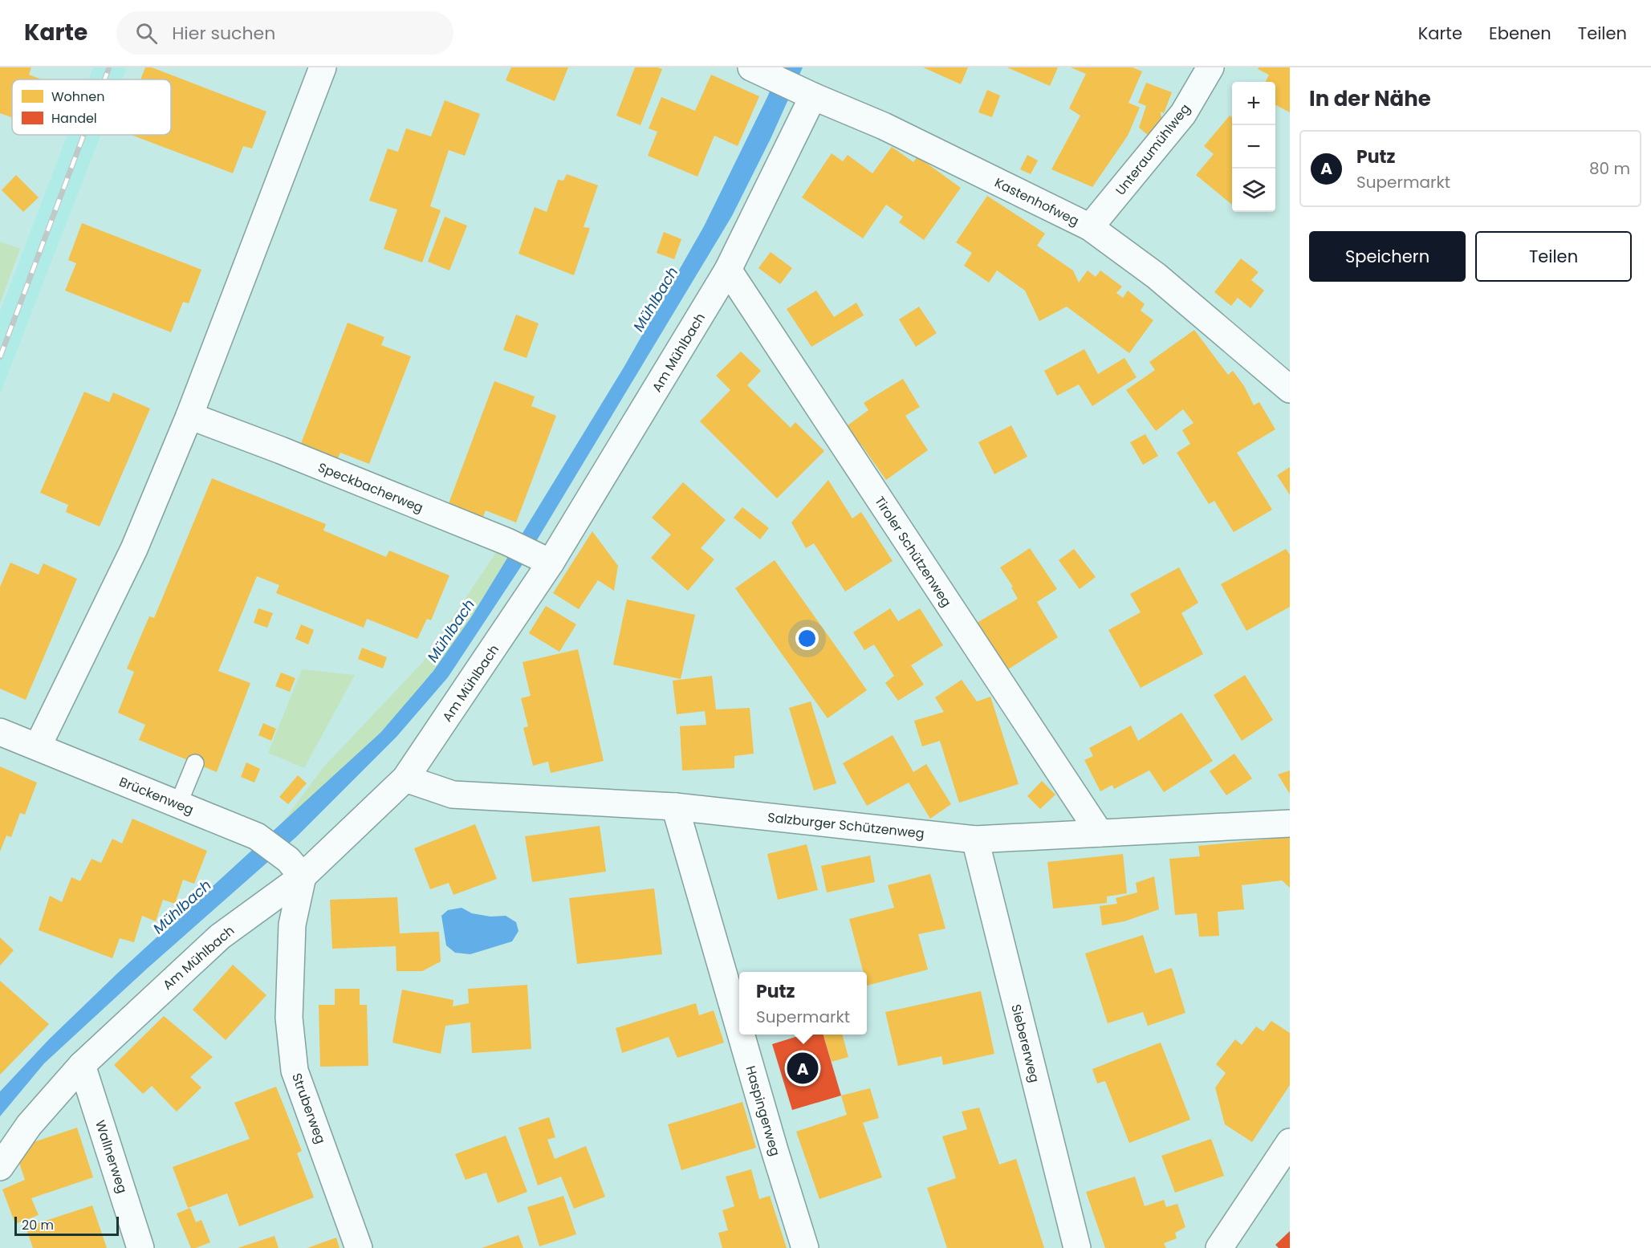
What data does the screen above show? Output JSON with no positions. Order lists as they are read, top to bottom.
{
  "streets": {
    "street": [
      "Unteraumühlweg",
      "Kastenhofweg",
      "Am Mühlbach",
      "Speckbacherweg",
      "Tiroler Schützenweg",
      "Brückenweg",
      "Salzburger Schützenweg",
      "Siebererweg",
      "Struberweg",
      "Haspingerweg",
      "Wallnerweg"
    ]
  },
  "crossings": [
    ["Unteraumühlweg", "Kastenhofweg"],
    ["Kastenhofweg", "Am Mühlbach"],
    ["Am Mühlbach", "Speckbacherweg"],
    ["Am Mühlbach", "Tiroler Schützenweg"],
    ["Am Mühlbach", "Brückenweg"],
    ["Am Mühlbach", "Salzburger Schützenweg"],
    ["Am Mühlbach", "Struberweg"],
    ["Am Mühlbach", "Wallnerweg"],
    ["Tiroler Schützenweg", "Salzburger Schützenweg"],
    ["Brückenweg", "Struberweg"],
    ["Salzburger Schützenweg", "Siebererweg"],
    ["Salzburger Schützenweg", "Haspingerweg"]
  ],
  "water": ["Mühlbach"],
  "legend": ["Wohnen", "Handel"],
  "scale_bar": "20 m",
  "page": {
    "header": "Karte",
    "search": "Hier suchen",
    "nav": ["Karte", "Ebenen", "Teilen"],
    "heading": "In der Nähe",
    "map_buttons": ["+", "−"],
    "list": [
      {
        "mark": "A",
        "name": "Putz",
        "note": "Supermarkt",
        "value": "80 m"
      }
    ],
    "buttons": ["Speichern", "Teilen"],
    "popup": ["Putz", "Supermarkt"],
    "pins": "A",
    "scale": "20 m"
  }
}
